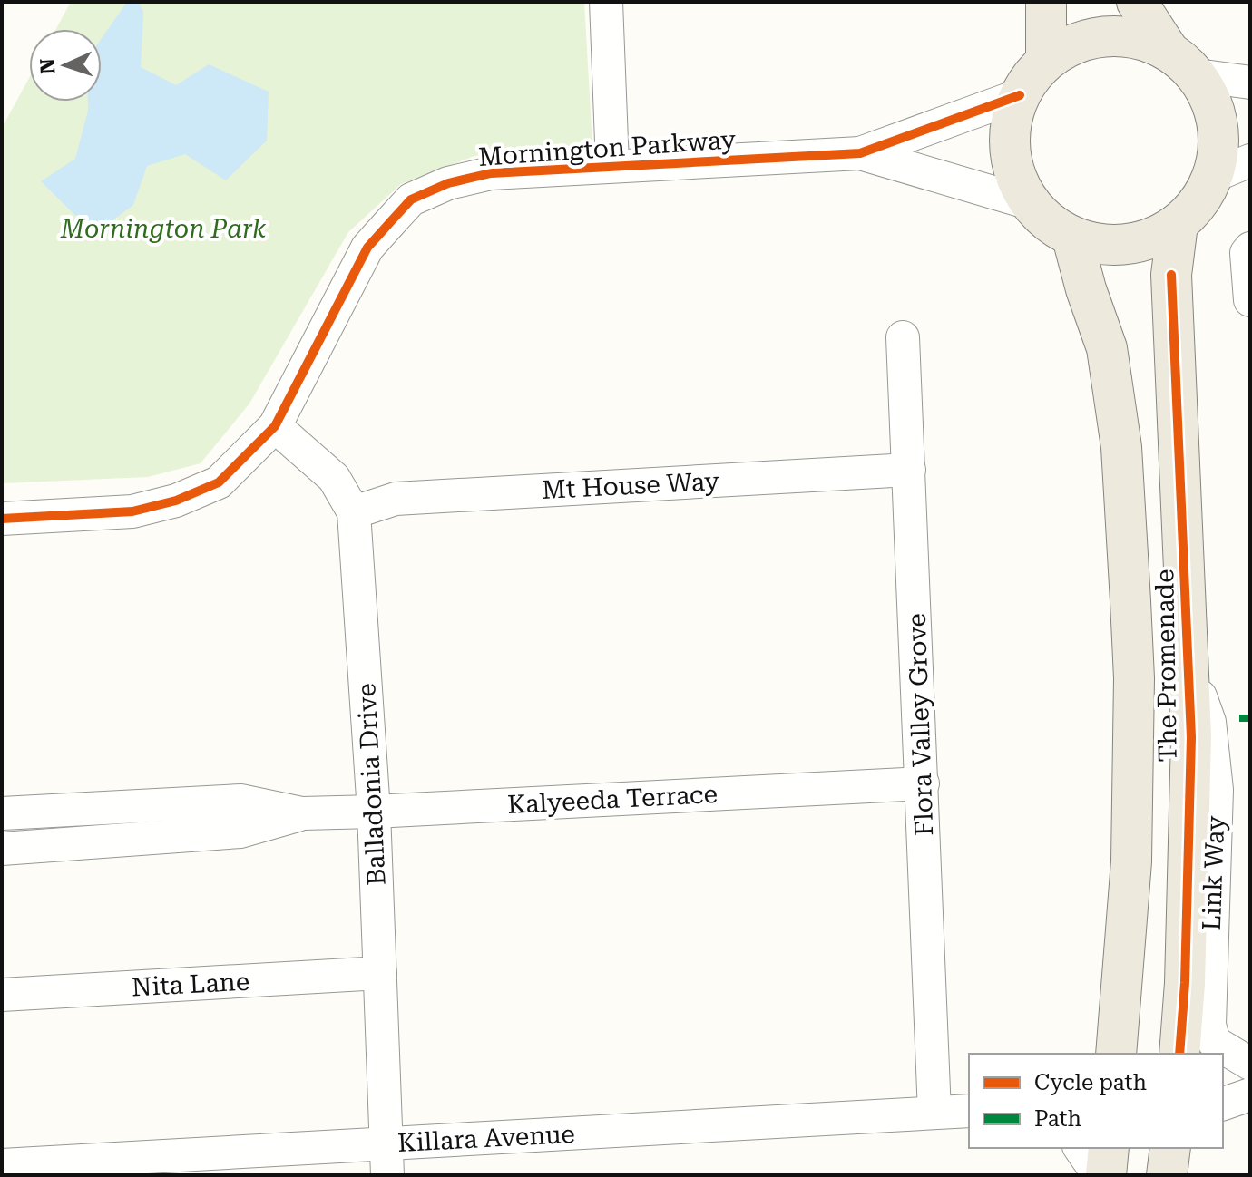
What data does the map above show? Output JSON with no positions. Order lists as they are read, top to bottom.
{
  "streets": {
    "main road": ["The Promenade"],
    "street": [
      "Mornington Parkway",
      "Mt House Way",
      "Flora Valley Grove",
      "Balladonia Drive",
      "Kalyeeda Terrace",
      "Link Way",
      "Nita Lane",
      "Killara Avenue"
    ]
  },
  "crossings": [
    ["Mornington Parkway", "The Promenade"],
    ["Mornington Parkway", "Balladonia Drive"],
    ["Mt House Way", "Flora Valley Grove"],
    ["Mt House Way", "Balladonia Drive"],
    ["The Promenade", "Link Way"],
    ["Flora Valley Grove", "Kalyeeda Terrace"],
    ["Flora Valley Grove", "Killara Avenue"],
    ["Balladonia Drive", "Kalyeeda Terrace"],
    ["Balladonia Drive", "Nita Lane"],
    ["Balladonia Drive", "Killara Avenue"]
  ],
  "parks": ["Mornington Park"],
  "legend": ["Cycle path", "Path"],
  "north": "left"
}
